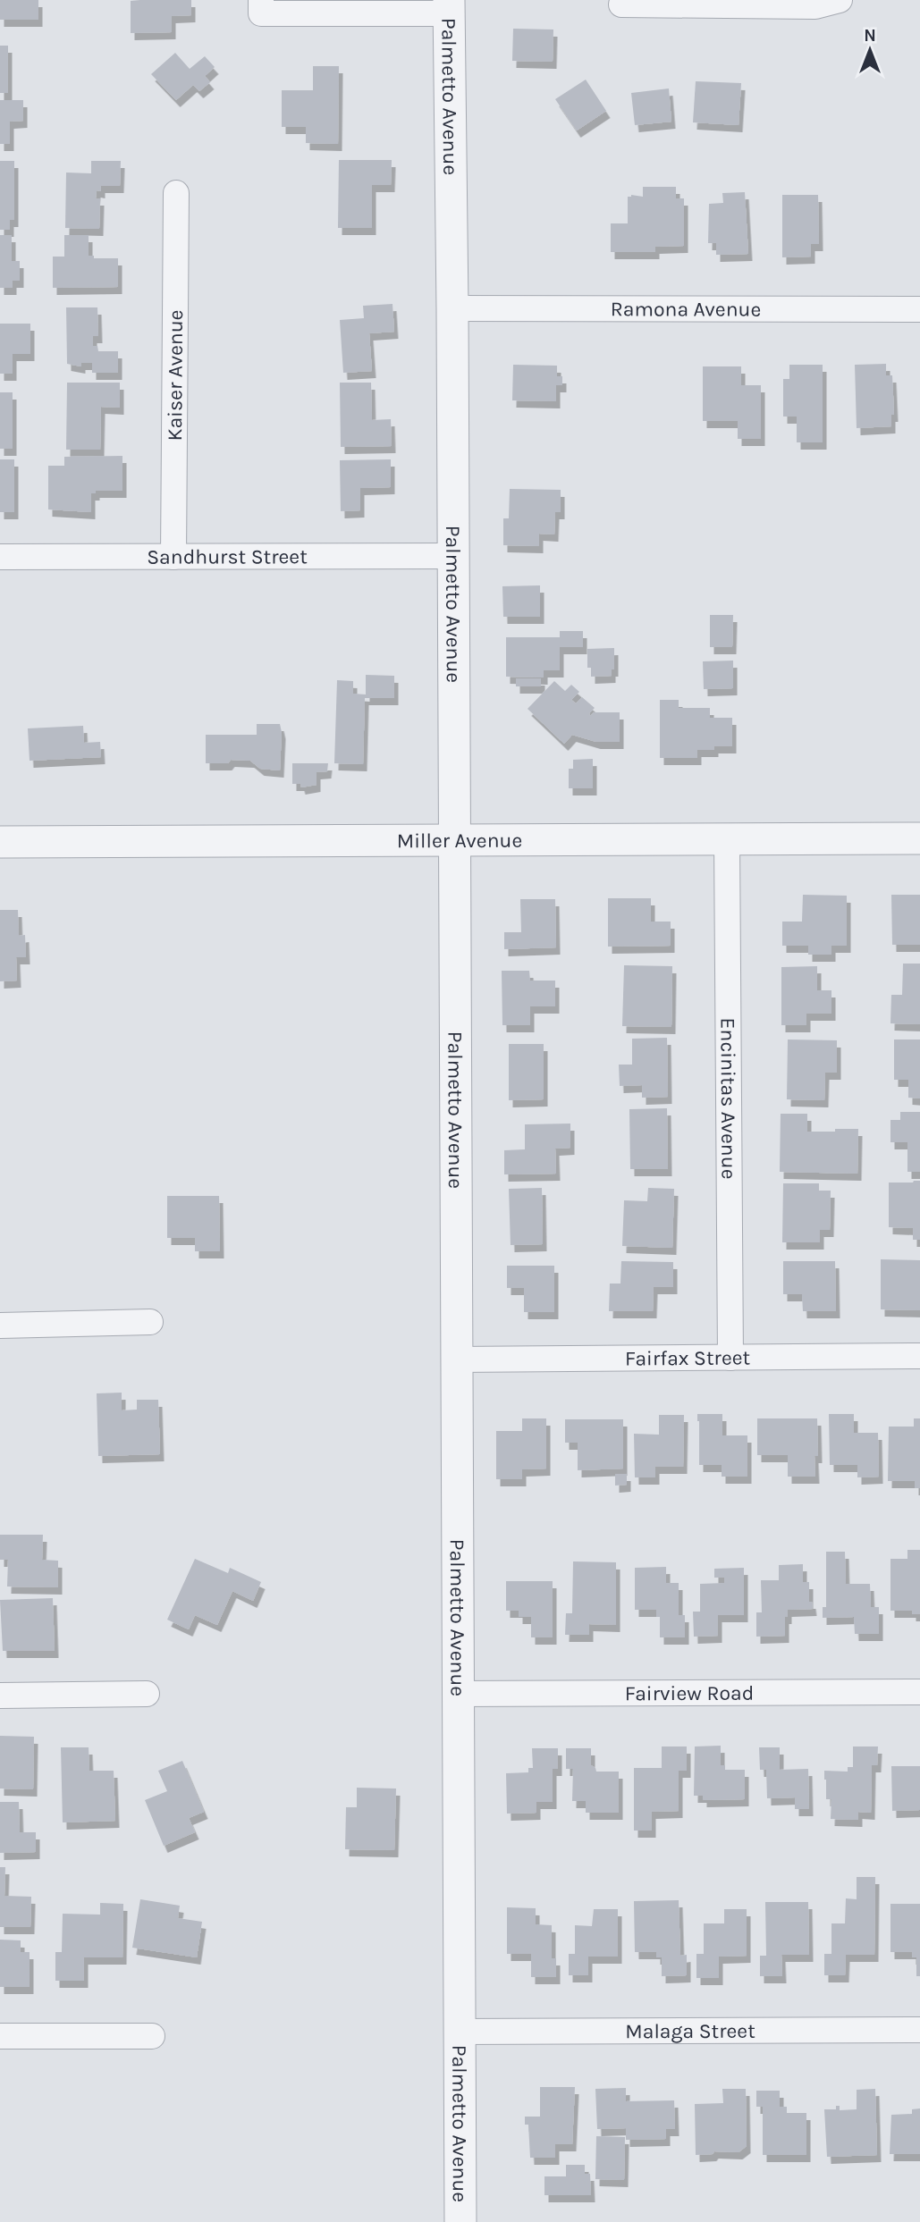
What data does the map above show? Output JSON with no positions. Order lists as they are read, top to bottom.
{
  "streets": {
    "street": [
      "Palmetto Avenue",
      "Ramona Avenue",
      "Kaiser Avenue",
      "Sandhurst Street",
      "Miller Avenue",
      "Encinitas Avenue",
      "Fairfax Street",
      "Fairview Road",
      "Malaga Street"
    ]
  },
  "crossings": [
    ["Palmetto Avenue", "Ramona Avenue"],
    ["Palmetto Avenue", "Sandhurst Street"],
    ["Palmetto Avenue", "Miller Avenue"],
    ["Palmetto Avenue", "Fairfax Street"],
    ["Palmetto Avenue", "Fairview Road"],
    ["Palmetto Avenue", "Malaga Street"],
    ["Kaiser Avenue", "Sandhurst Street"],
    ["Miller Avenue", "Encinitas Avenue"],
    ["Encinitas Avenue", "Fairfax Street"]
  ],
  "north": "top"
}
